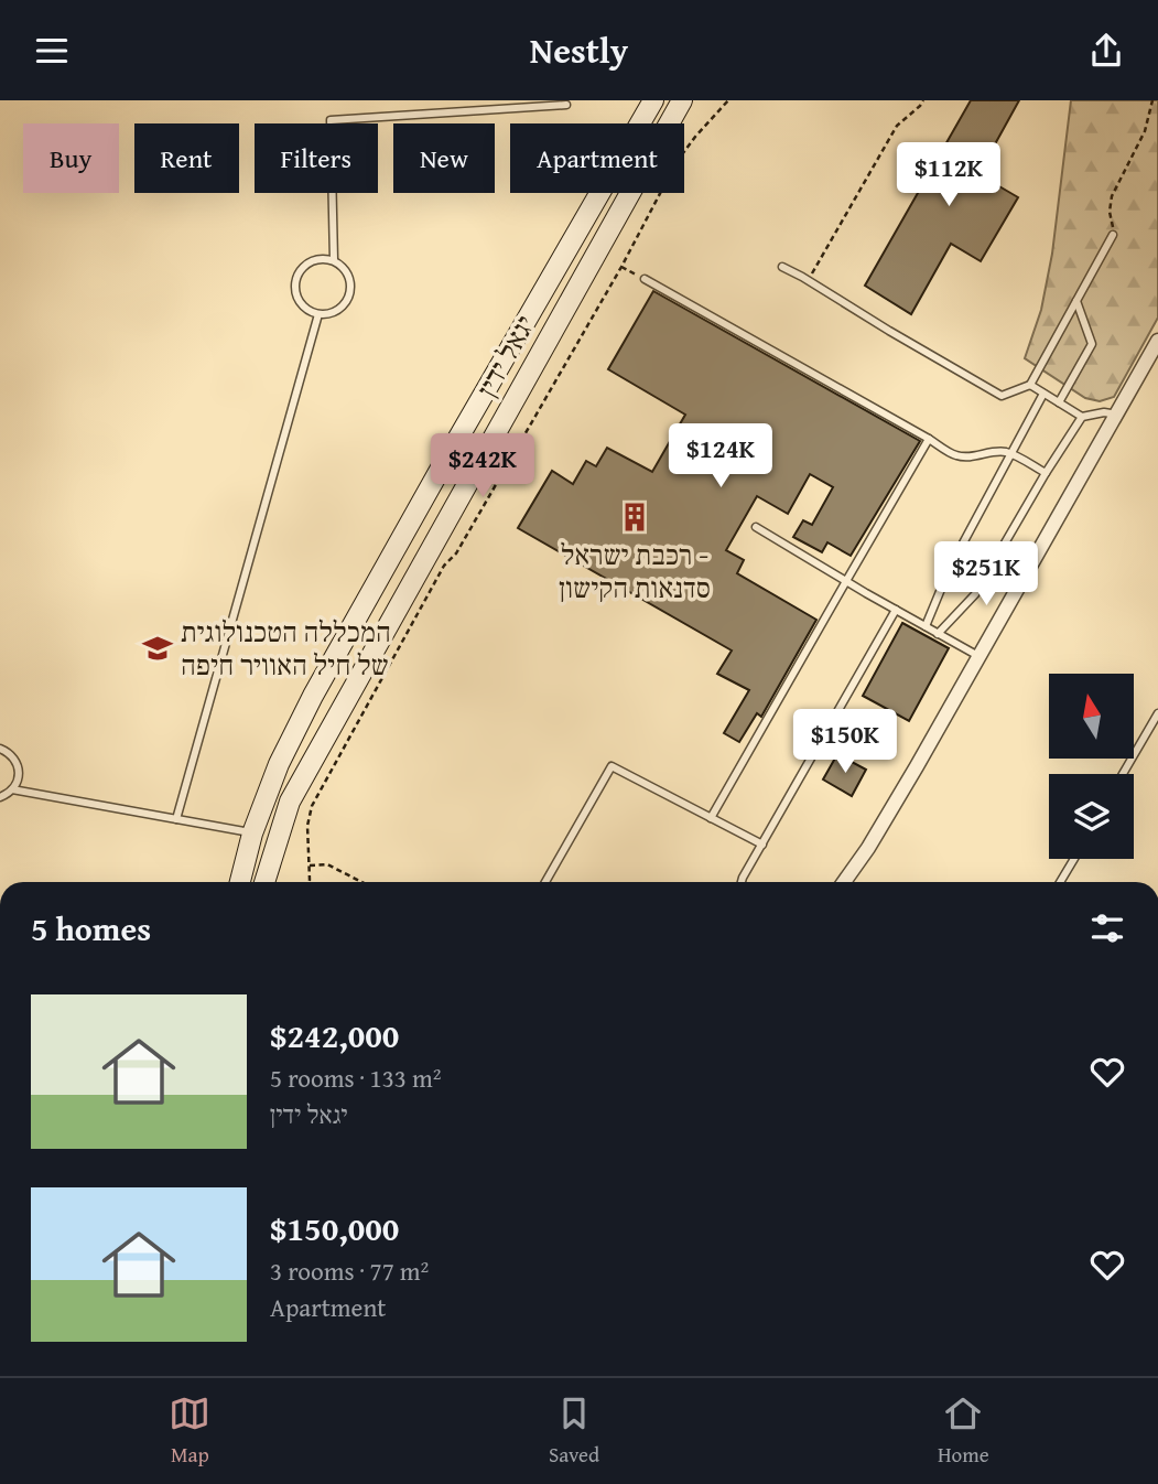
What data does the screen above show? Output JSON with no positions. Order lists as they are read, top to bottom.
{
  "streets": {
    "main road": ["יגאל ידין"]
  },
  "places": {
    "building": ["רכבת ישראל - סדנאות הקישון"],
    "school or university": ["המכללה הטכנולוגית של חיל האוויר חיפה"]
  },
  "north": "top",
  "page": {
    "header": "Nestly",
    "chip": [
      "Buy",
      "Rent",
      "Filters",
      "New",
      "Apartment"
    ],
    "price": [
      "$112K",
      "$124K",
      "$242K",
      "$251K",
      "$150K"
    ],
    "heading": "5 homes",
    "list": [
      {
        "name": "$242,000",
        "note": "5 rooms · 133 m² · יגאל ידין"
      },
      {
        "name": "$150,000",
        "note": "3 rooms · 77 m² · Apartment"
      }
    ],
    "tabs": ["Map", "Saved", "Home"]
  }
}
